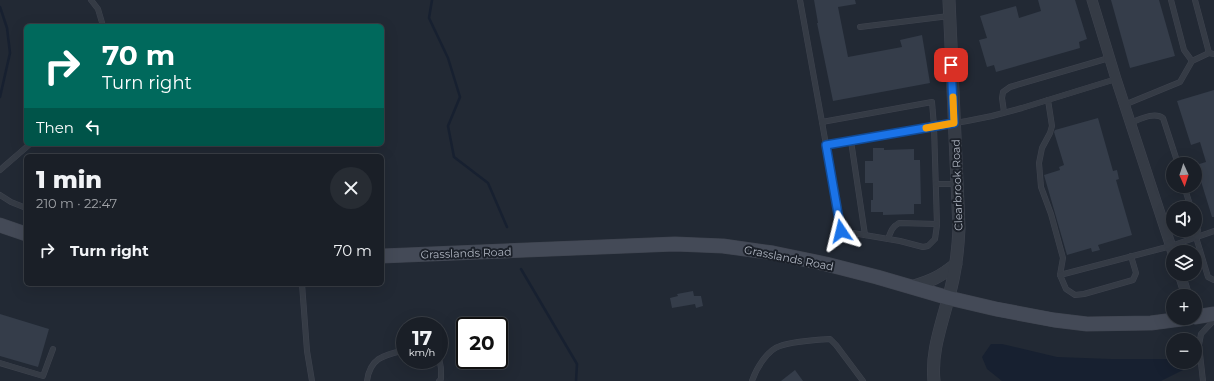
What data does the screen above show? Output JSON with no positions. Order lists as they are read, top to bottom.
{
  "streets": {
    "main road": ["Grasslands Road"],
    "street": ["Clearbrook Road"]
  },
  "crossings": [
    ["Clearbrook Road", "Grasslands Road"]
  ],
  "north": "bottom",
  "page": {
    "turn": ["70 m", "Turn right"],
    "then": "Then",
    "heading": ["1 min", "210 m · 22:47"],
    "map_buttons": ["+", "−"],
    "list": [
      {
        "name": "Turn right",
        "value": "70 m"
      }
    ],
    "speed": "17 km/h",
    "limit": "20"
  }
}
